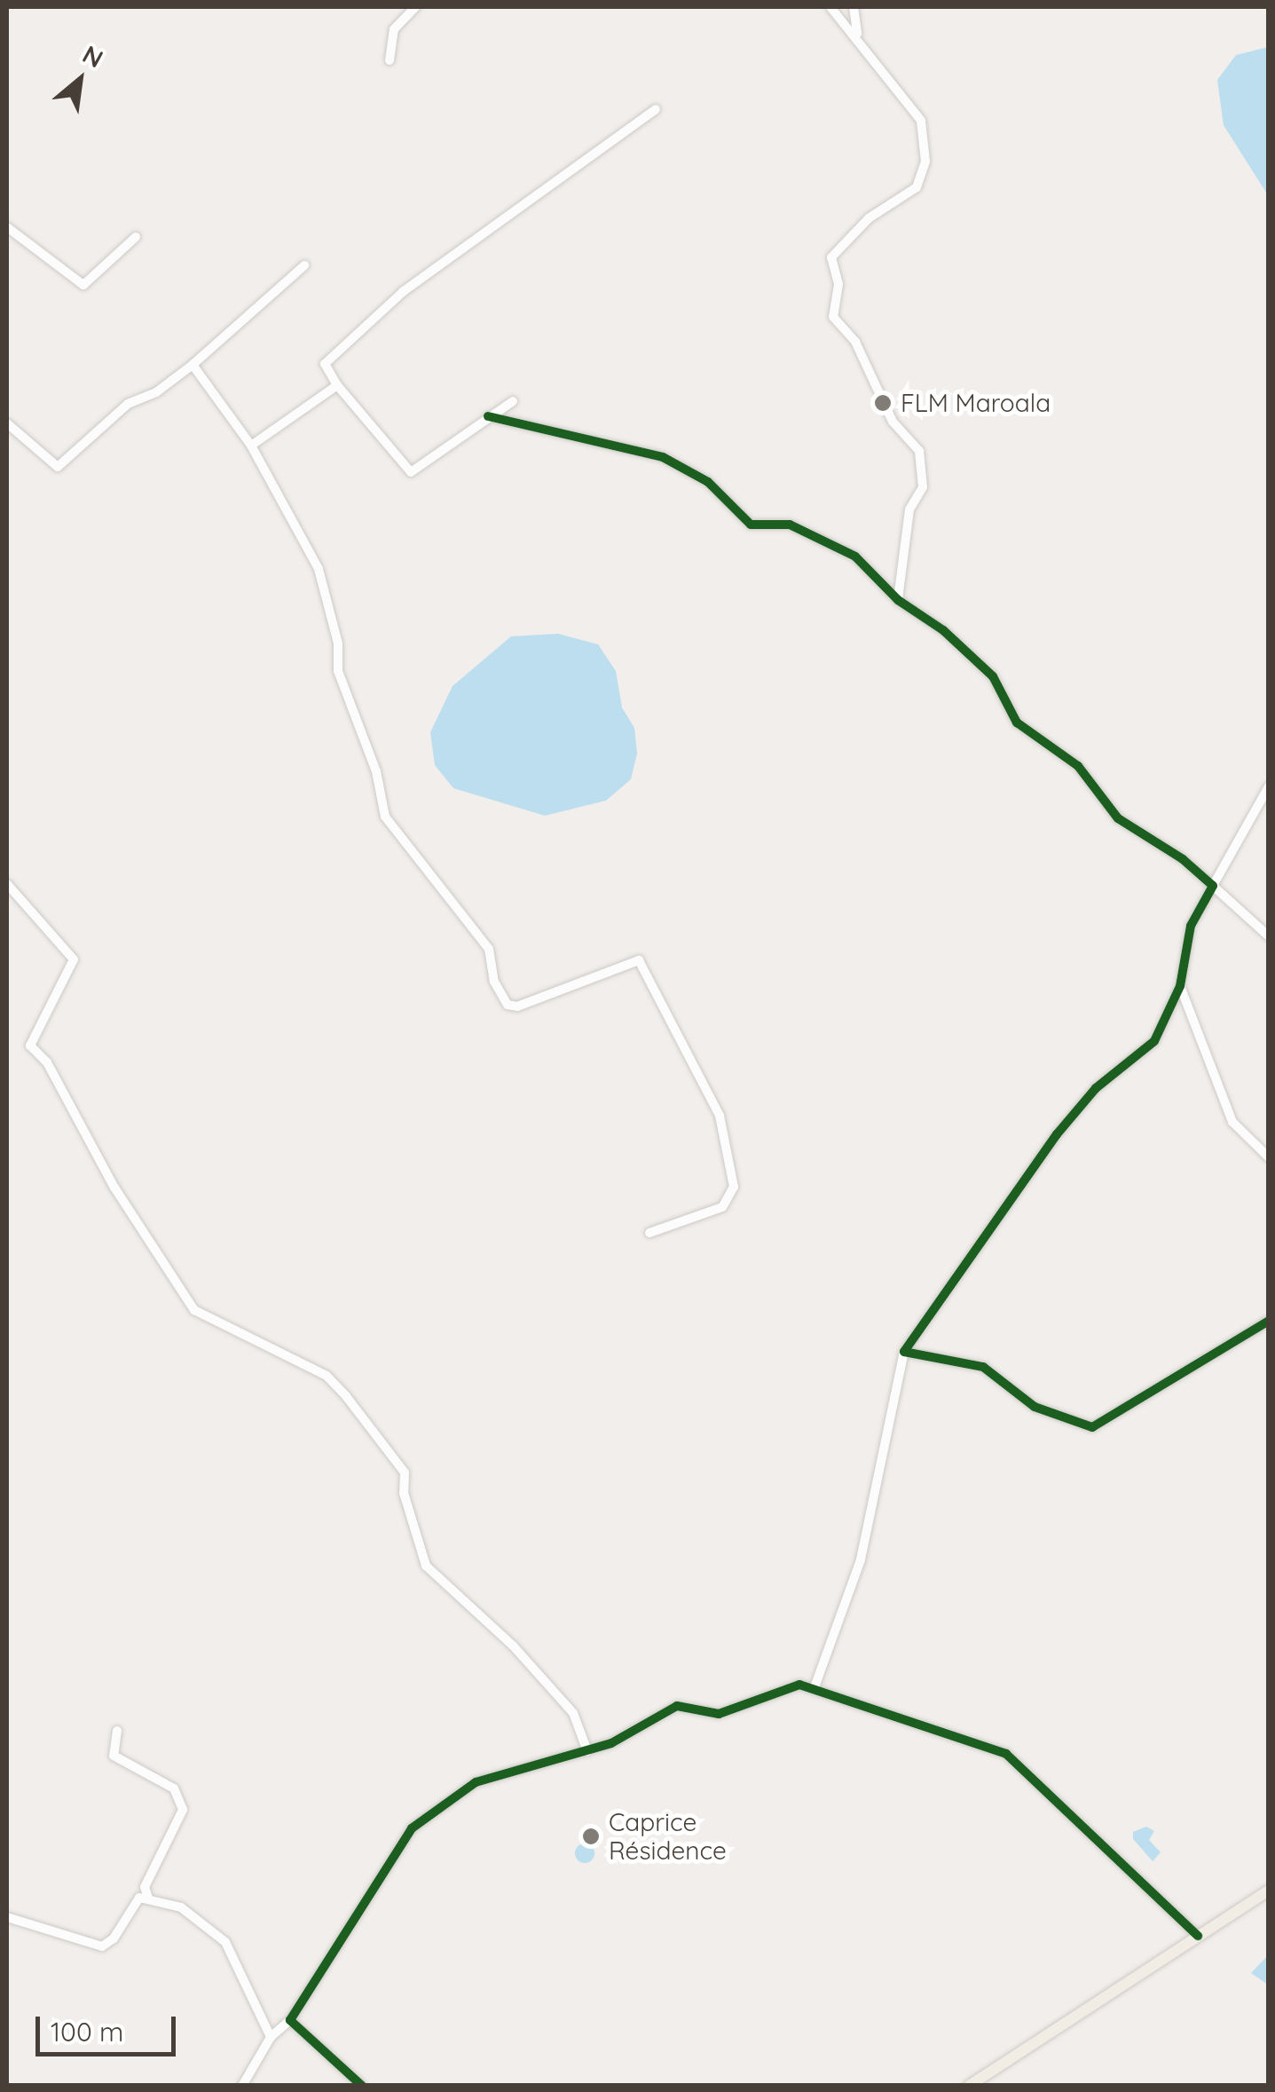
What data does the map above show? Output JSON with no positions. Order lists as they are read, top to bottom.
{
  "places": ["FLM Maroala", "Caprice Résidence"],
  "scale_bar": "100 m",
  "north": "top right"
}
